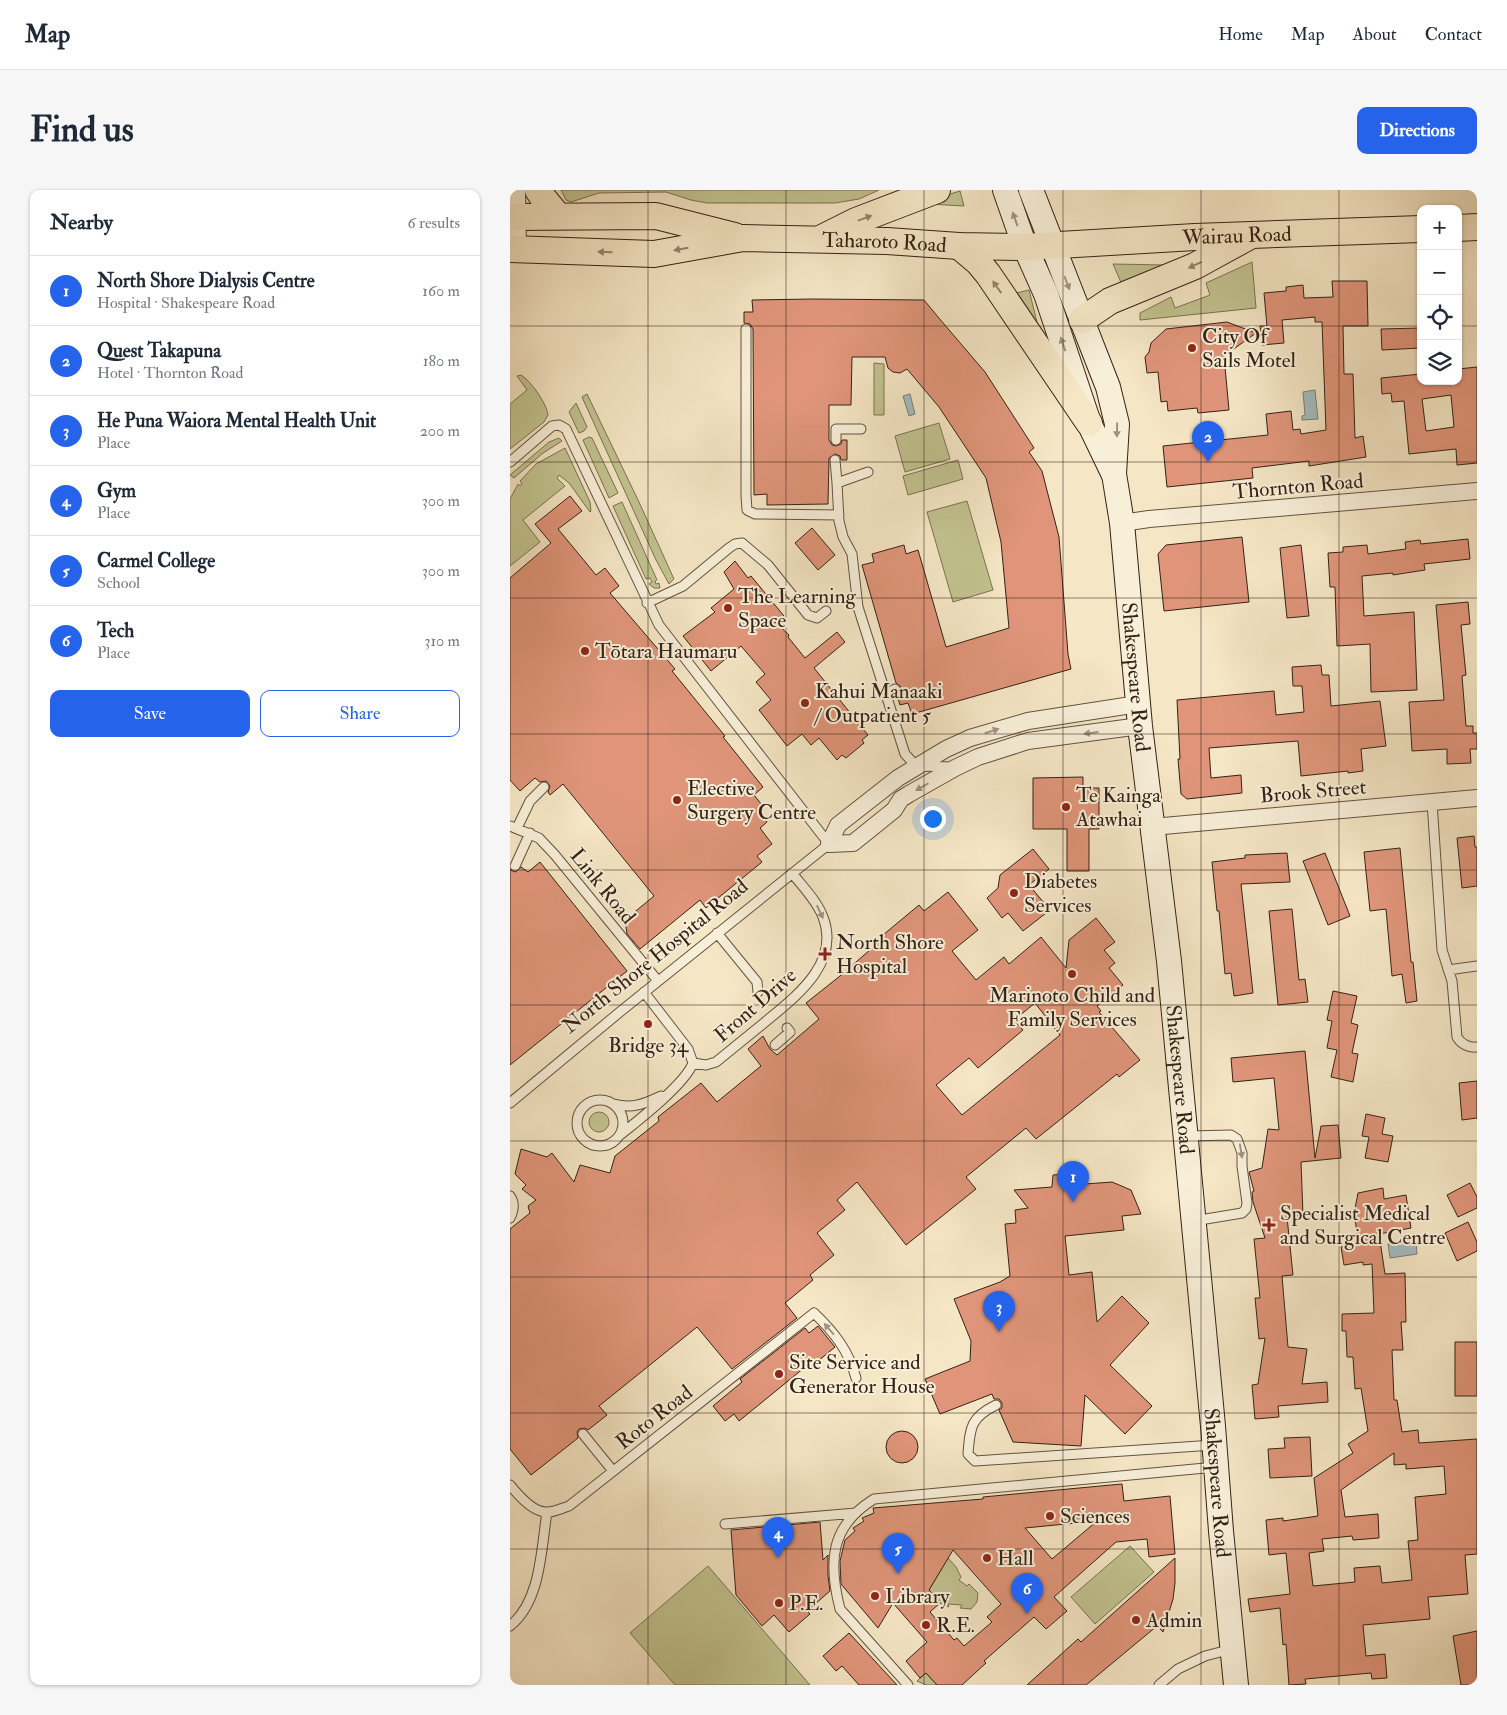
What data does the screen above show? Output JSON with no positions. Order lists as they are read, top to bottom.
{
  "streets": {
    "main road": ["Wairau Road", "Taharoto Road", "Shakespeare Road"],
    "street": ["Thornton Road", "Brook Street", "North Shore Hospital Road"],
    "lane": ["Link Road", "Front Drive", "Roto Road"]
  },
  "crossings": [
    ["Wairau Road", "Taharoto Road"],
    ["Wairau Road", "Shakespeare Road"],
    ["Taharoto Road", "Shakespeare Road"],
    ["Thornton Road", "Shakespeare Road"],
    ["Shakespeare Road", "Brook Street"],
    ["Shakespeare Road", "North Shore Hospital Road"],
    ["Link Road", "North Shore Hospital Road"],
    ["North Shore Hospital Road", "Front Drive"]
  ],
  "places": {
    "other": [
      "City Of Sails Motel",
      "The Learning Space",
      "Tōtara Haumaru",
      "Kahui Manaaki / Outpatient 5",
      "Elective Surgery Centre",
      "Te Kainga Atawhai",
      "Diabetes Services",
      "Marinoto Child and Family Services",
      "Bridge 34",
      "Site Service and Generator House",
      "Sciences",
      "Hall",
      "Library",
      "P.E.",
      "Admin",
      "R.E."
    ],
    "health": ["North Shore Hospital", "Specialist Medical and Surgical Centre"]
  },
  "page": {
    "header": "Map",
    "nav": [
      "Home",
      "Map",
      "About",
      "Contact"
    ],
    "buttons": [
      "Directions",
      ["Save", "Share"]
    ],
    "title": "Find us",
    "heading": ["Nearby", "6 results"],
    "map_buttons": ["+", "−"],
    "list": [
      {
        "mark": "1",
        "name": "North Shore Dialysis Centre",
        "note": "Hospital · Shakespeare Road",
        "value": "160 m"
      },
      {
        "mark": "2",
        "name": "Quest Takapuna",
        "note": "Hotel · Thornton Road",
        "value": "180 m"
      },
      {
        "mark": "3",
        "name": "He Puna Waiora Mental Health Unit",
        "note": "Place",
        "value": "200 m"
      },
      {
        "mark": "4",
        "name": "Gym",
        "note": "Place",
        "value": "300 m"
      },
      {
        "mark": "5",
        "name": "Carmel College",
        "note": "School",
        "value": "300 m"
      },
      {
        "mark": "6",
        "name": "Tech",
        "note": "Place",
        "value": "310 m"
      }
    ],
    "pins": [
      "2",
      "1",
      "3",
      "4",
      "5",
      "6"
    ]
  }
}
